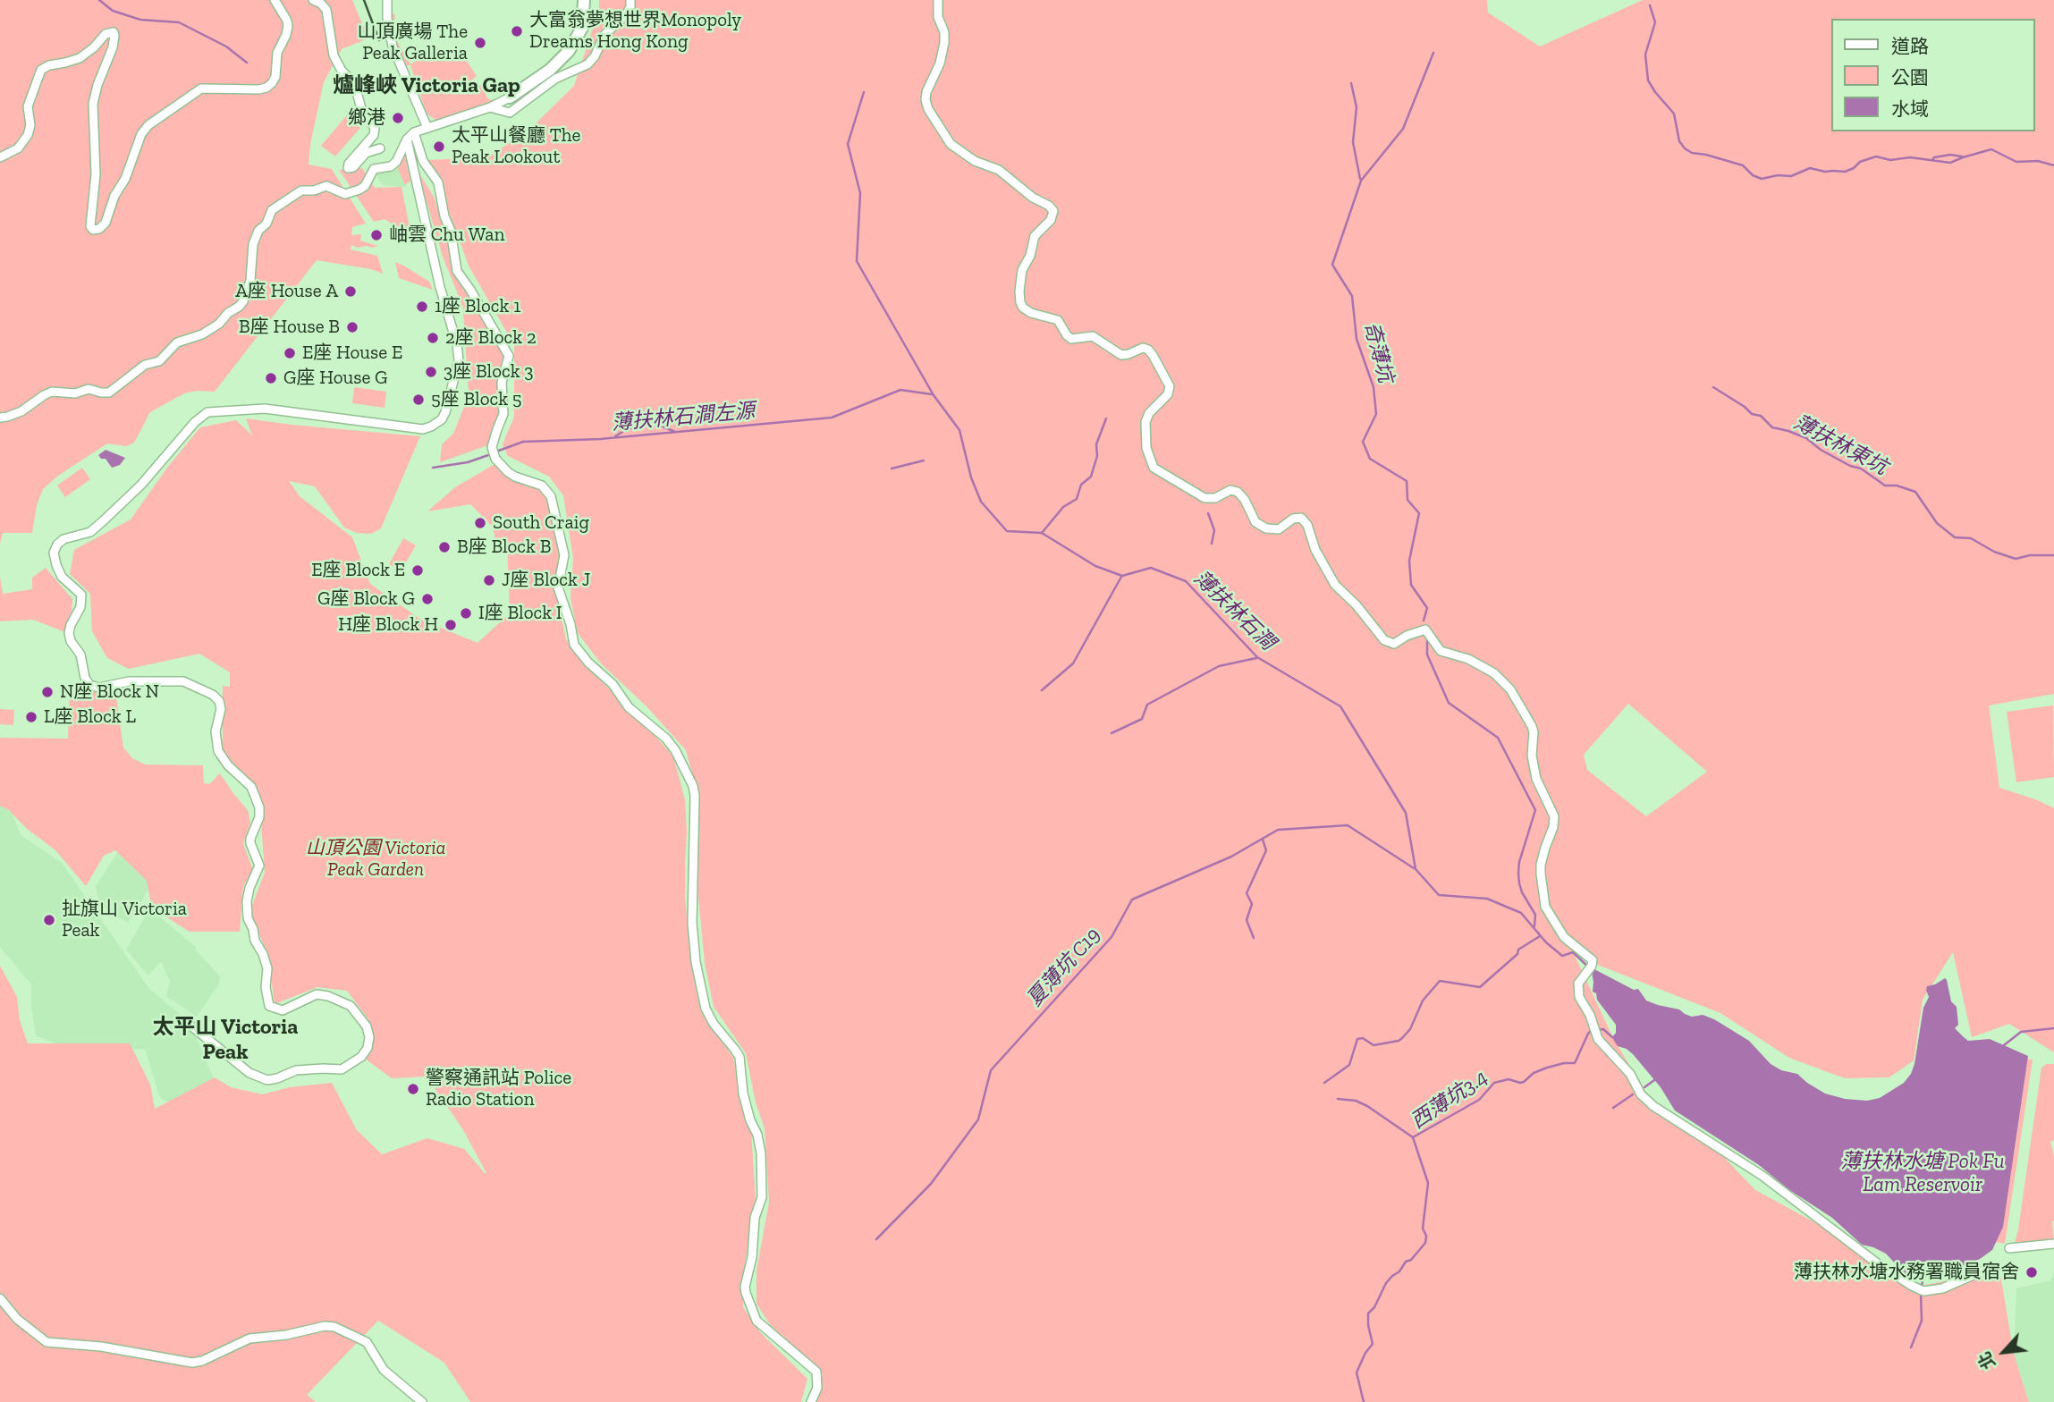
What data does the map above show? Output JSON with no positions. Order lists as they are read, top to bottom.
{
  "districts": ["爐峰峽 Victoria Gap", "太平山 Victoria Peak"],
  "water": [
    "奇薄坑",
    "薄扶林石澗左源",
    "薄扶林東坑",
    "薄扶林石澗",
    "夏薄坑 C19",
    "西薄坑3.4",
    "薄扶林水塘 Pok Fu Lam Reservoir"
  ],
  "parks": ["山頂公園 Victoria Peak Garden"],
  "places": [
    "大富翁夢想世界Monopoly Dreams Hong Kong",
    "山頂廣場 The Peak Galleria",
    "鄉港",
    "太平山餐廳 The Peak Lookout",
    "岫雲 Chu Wan",
    "A座 House A",
    "1座 Block 1",
    "B座 House B",
    "2座 Block 2",
    "E座 House E",
    "3座 Block 3",
    "G座 House G",
    "5座 Block 5",
    "South Craig",
    "B座 Block B",
    "E座 Block E",
    "J座 Block J",
    "G座 Block G",
    "I座 Block I",
    "H座 Block H",
    "N座 Block N",
    "L座 Block L",
    "扯旗山 Victoria Peak",
    "警察通訊站 Police Radio Station",
    "薄扶林水塘水務署職員宿舍"
  ],
  "legend": ["道路", "公園", "水域"],
  "north": "bottom left"
}
